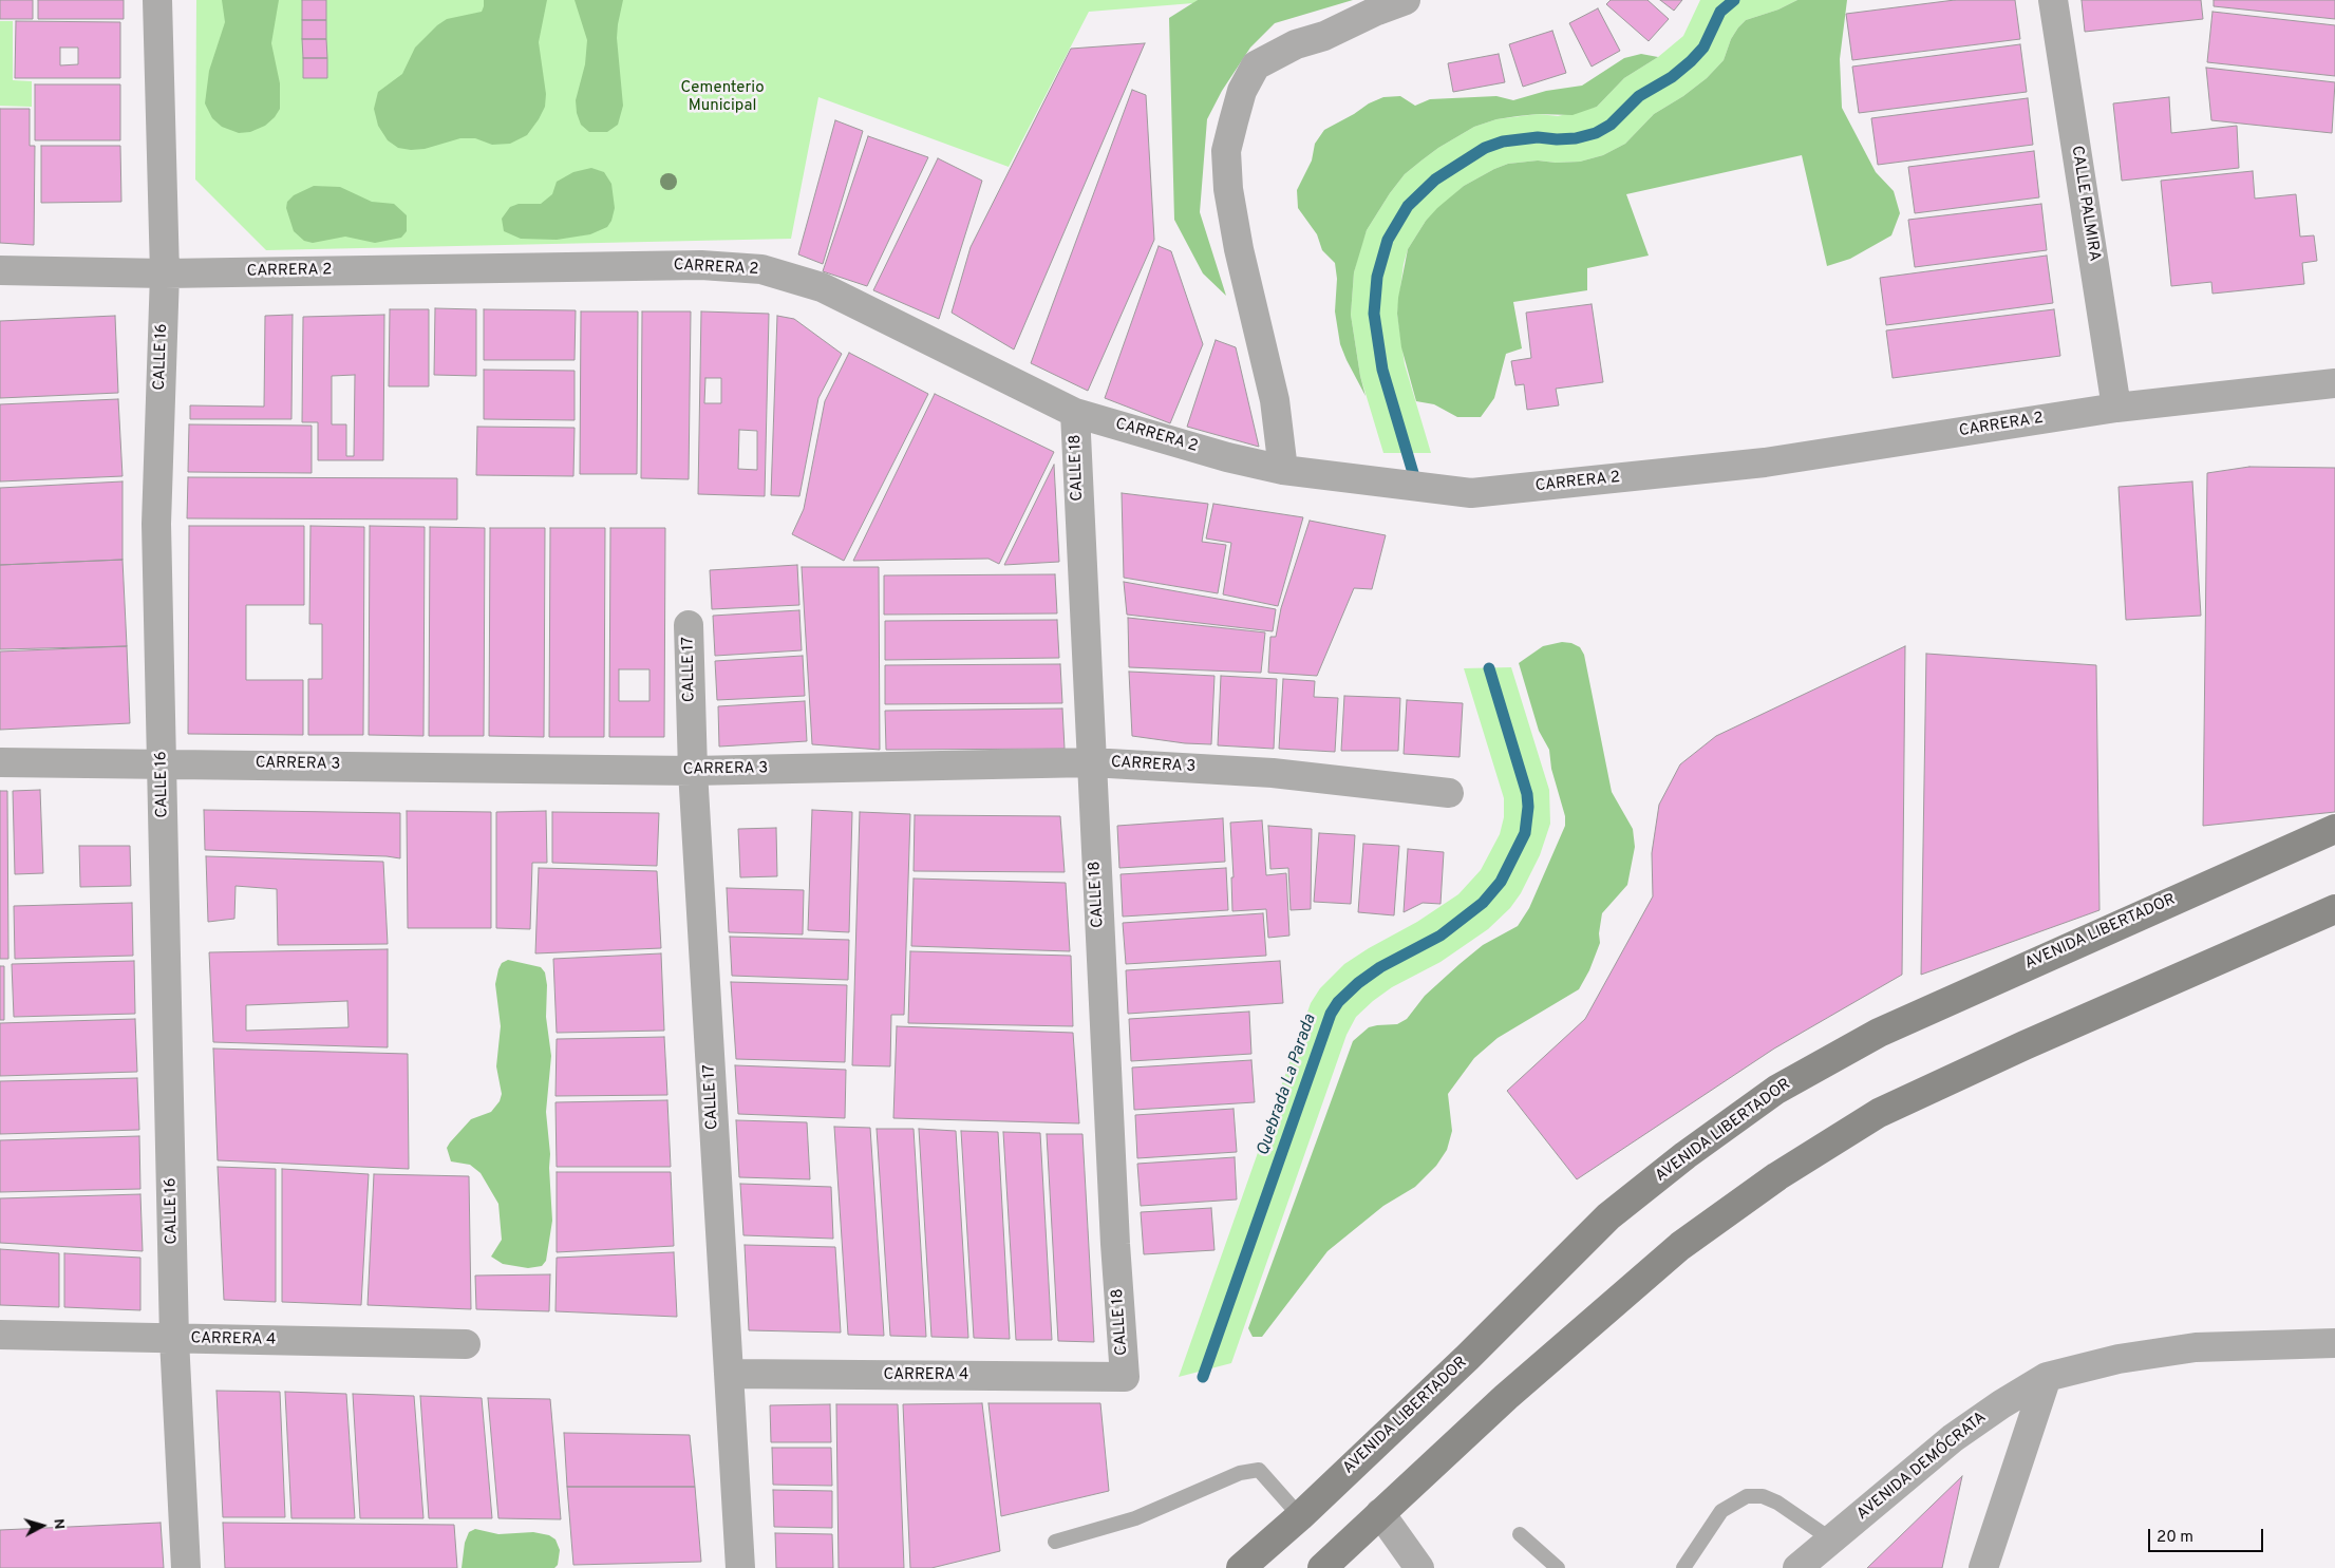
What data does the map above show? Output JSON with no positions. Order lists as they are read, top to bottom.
{
  "streets": {
    "main road": ["AVENIDA LIBERTADOR"],
    "street": [
      "CALLE PALMIRA",
      "CARRERA 2",
      "CALLE 16",
      "CALLE 18",
      "CALLE 17",
      "CARRERA 3",
      "CARRERA 4",
      "AVENIDA DEMÓCRATA"
    ]
  },
  "crossings": [
    ["CALLE PALMIRA", "CARRERA 2"],
    ["CARRERA 2", "CALLE 16"],
    ["CARRERA 2", "CALLE 18"],
    ["CALLE 16", "CARRERA 3"],
    ["CALLE 16", "CARRERA 4"],
    ["CALLE 18", "CARRERA 3"],
    ["CALLE 18", "CARRERA 4"],
    ["CALLE 17", "CARRERA 3"],
    ["CALLE 17", "CARRERA 4"]
  ],
  "water": ["Quebrada La Parada"],
  "parks": ["Cementerio Municipal"],
  "scale_bar": "20 m",
  "north": "right"
}
